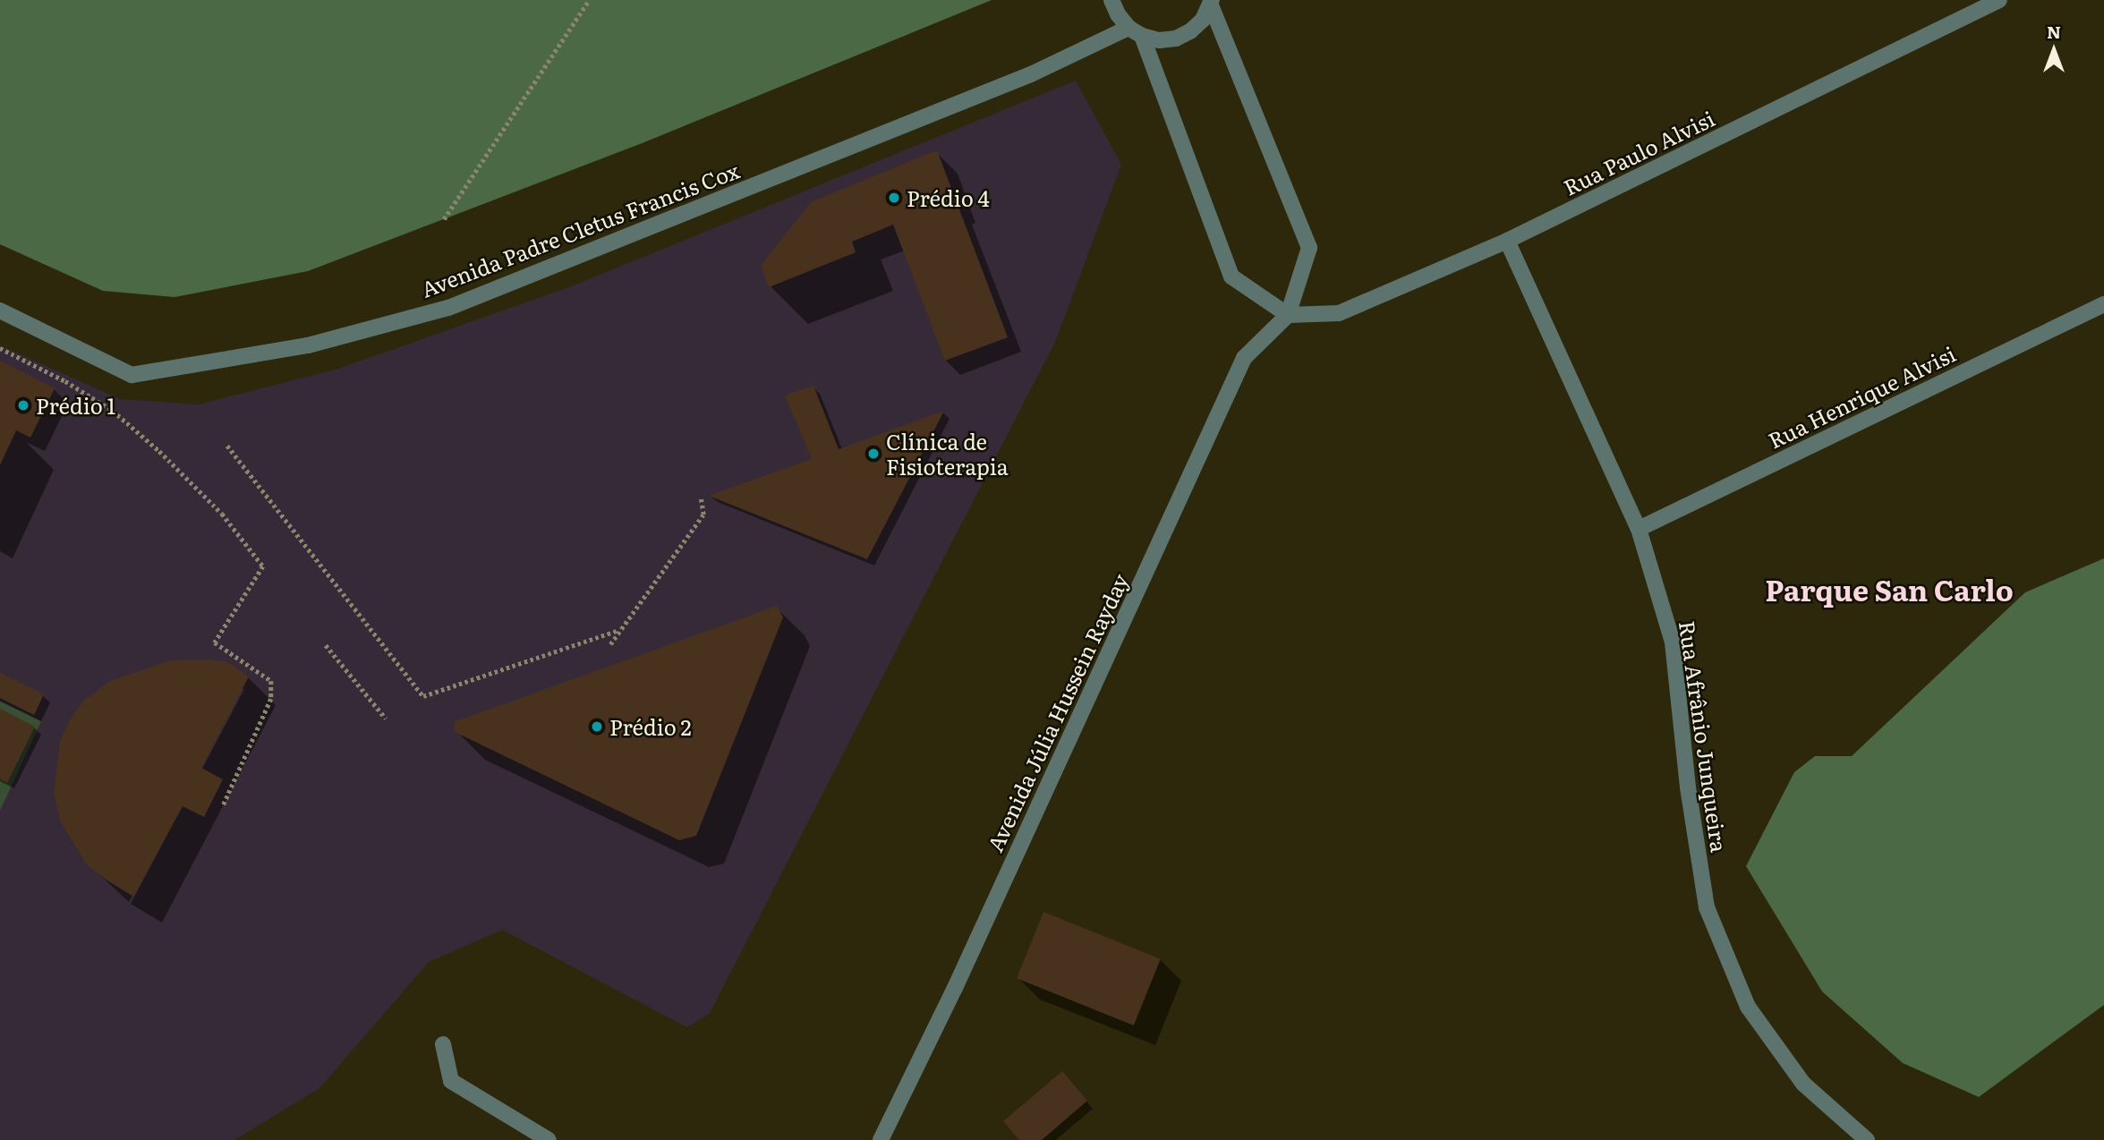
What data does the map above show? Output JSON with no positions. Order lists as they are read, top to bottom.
{
  "streets": {
    "street": [
      "Rua Paulo Alvisi",
      "Avenida Padre Cletus Francis Cox",
      "Rua Henrique Alvisi",
      "Avenida Júlia Hussein Rayday",
      "Rua Afrânio Junqueira"
    ]
  },
  "crossings": [
    ["Rua Paulo Alvisi", "Avenida Júlia Hussein Rayday"],
    ["Rua Paulo Alvisi", "Rua Afrânio Junqueira"],
    ["Rua Henrique Alvisi", "Rua Afrânio Junqueira"]
  ],
  "districts": ["Parque San Carlo"],
  "places": [
    "Prédio 4",
    "Prédio 1",
    "Clínica de Fisioterapia",
    "Prédio 2"
  ],
  "north": "top"
}
